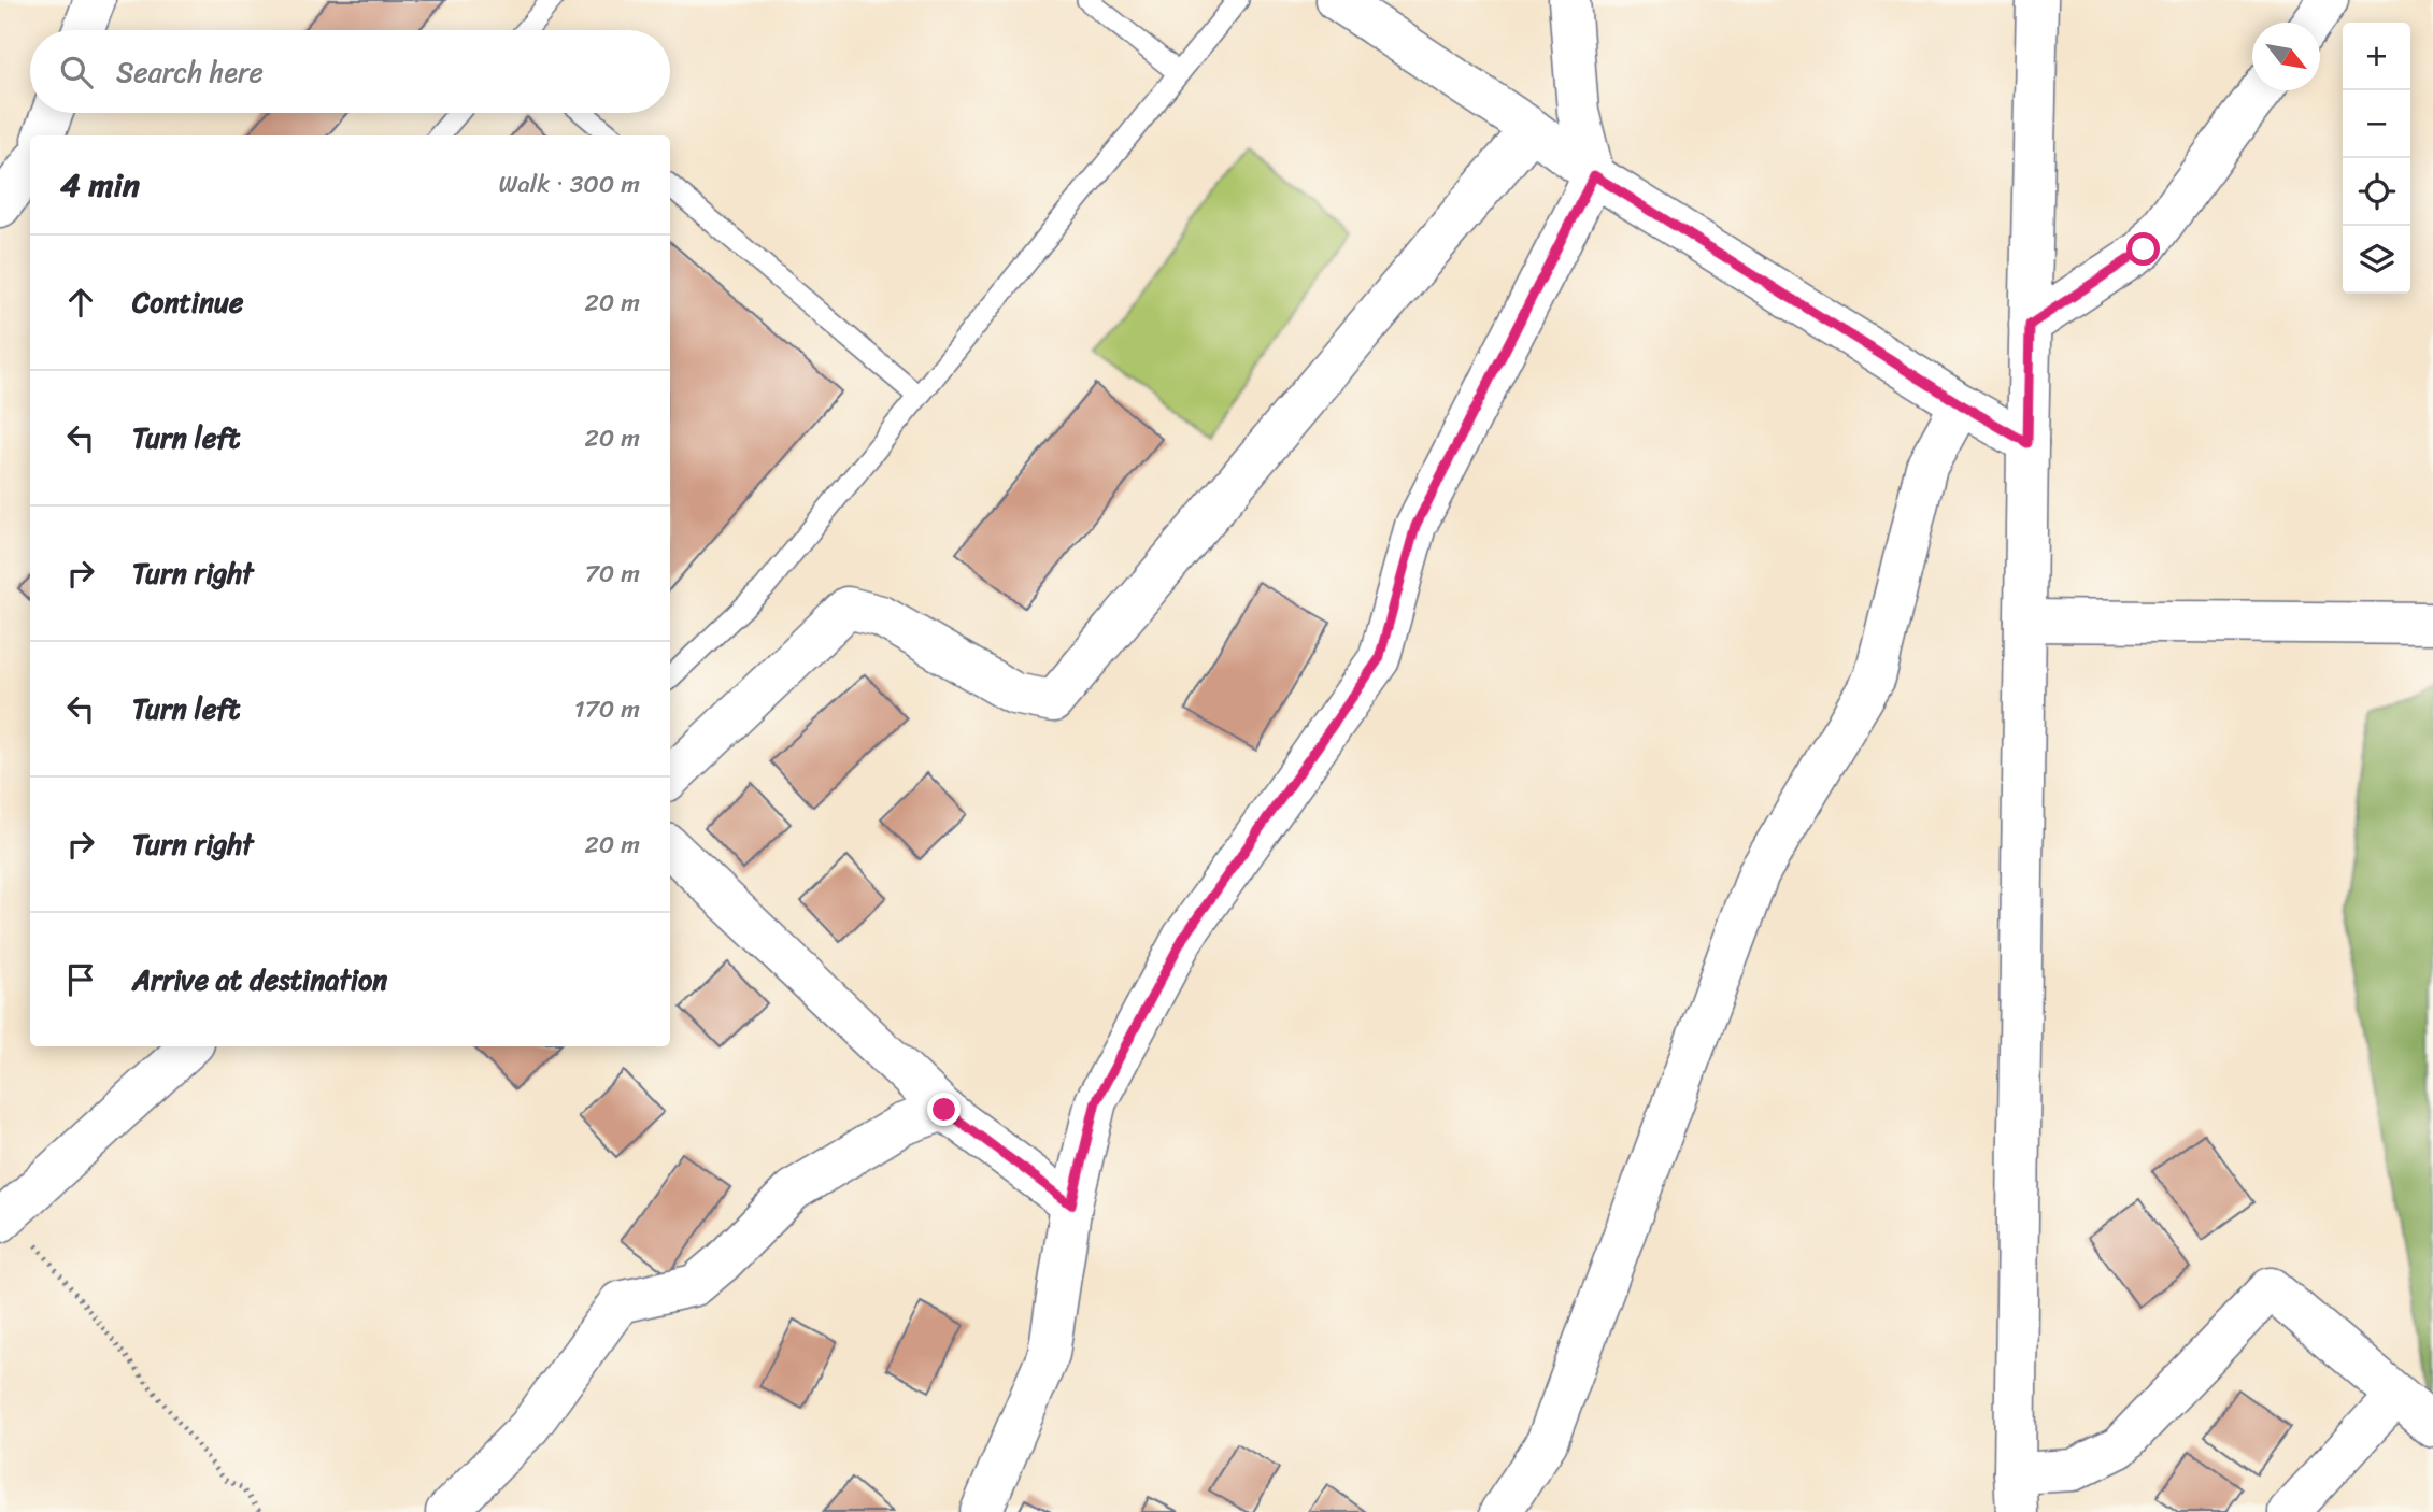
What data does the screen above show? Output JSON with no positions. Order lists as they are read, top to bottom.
{
  "north": "bottom right",
  "page": {
    "map_buttons": ["+", "−"],
    "search": "Search here",
    "heading": ["4 min", "Walk · 300 m"],
    "list": [
      ["Continue", "20 m"],
      ["Turn left", "20 m"],
      ["Turn right", "70 m"],
      ["Turn left", "170 m"],
      ["Turn right", "20 m"],
      "Arrive at destination"
    ]
  }
}
